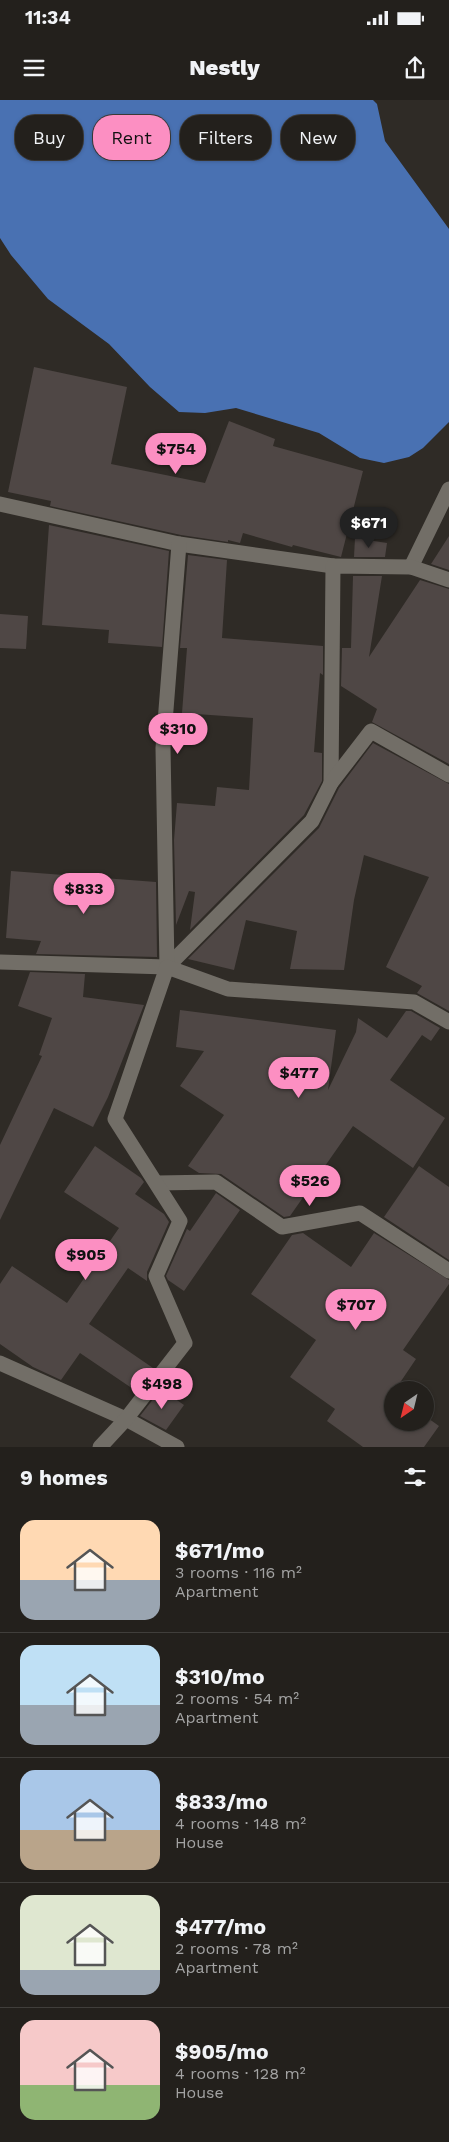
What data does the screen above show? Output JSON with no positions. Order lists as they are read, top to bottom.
{
  "north": "bottom left",
  "page": {
    "status": "11:34",
    "header": "Nestly",
    "chip": [
      "Buy",
      "Rent",
      "Filters",
      "New"
    ],
    "price": [
      "$754",
      "$671",
      "$310",
      "$833",
      "$477",
      "$526",
      "$905",
      "$707",
      "$498"
    ],
    "heading": "9 homes",
    "list": [
      {
        "name": "$671/mo",
        "note": "3 rooms · 116 m² · Apartment"
      },
      {
        "name": "$310/mo",
        "note": "2 rooms · 54 m² · Apartment"
      },
      {
        "name": "$833/mo",
        "note": "4 rooms · 148 m² · House"
      },
      {
        "name": "$477/mo",
        "note": "2 rooms · 78 m² · Apartment"
      },
      {
        "name": "$905/mo",
        "note": "4 rooms · 128 m² · House"
      }
    ]
  }
}
